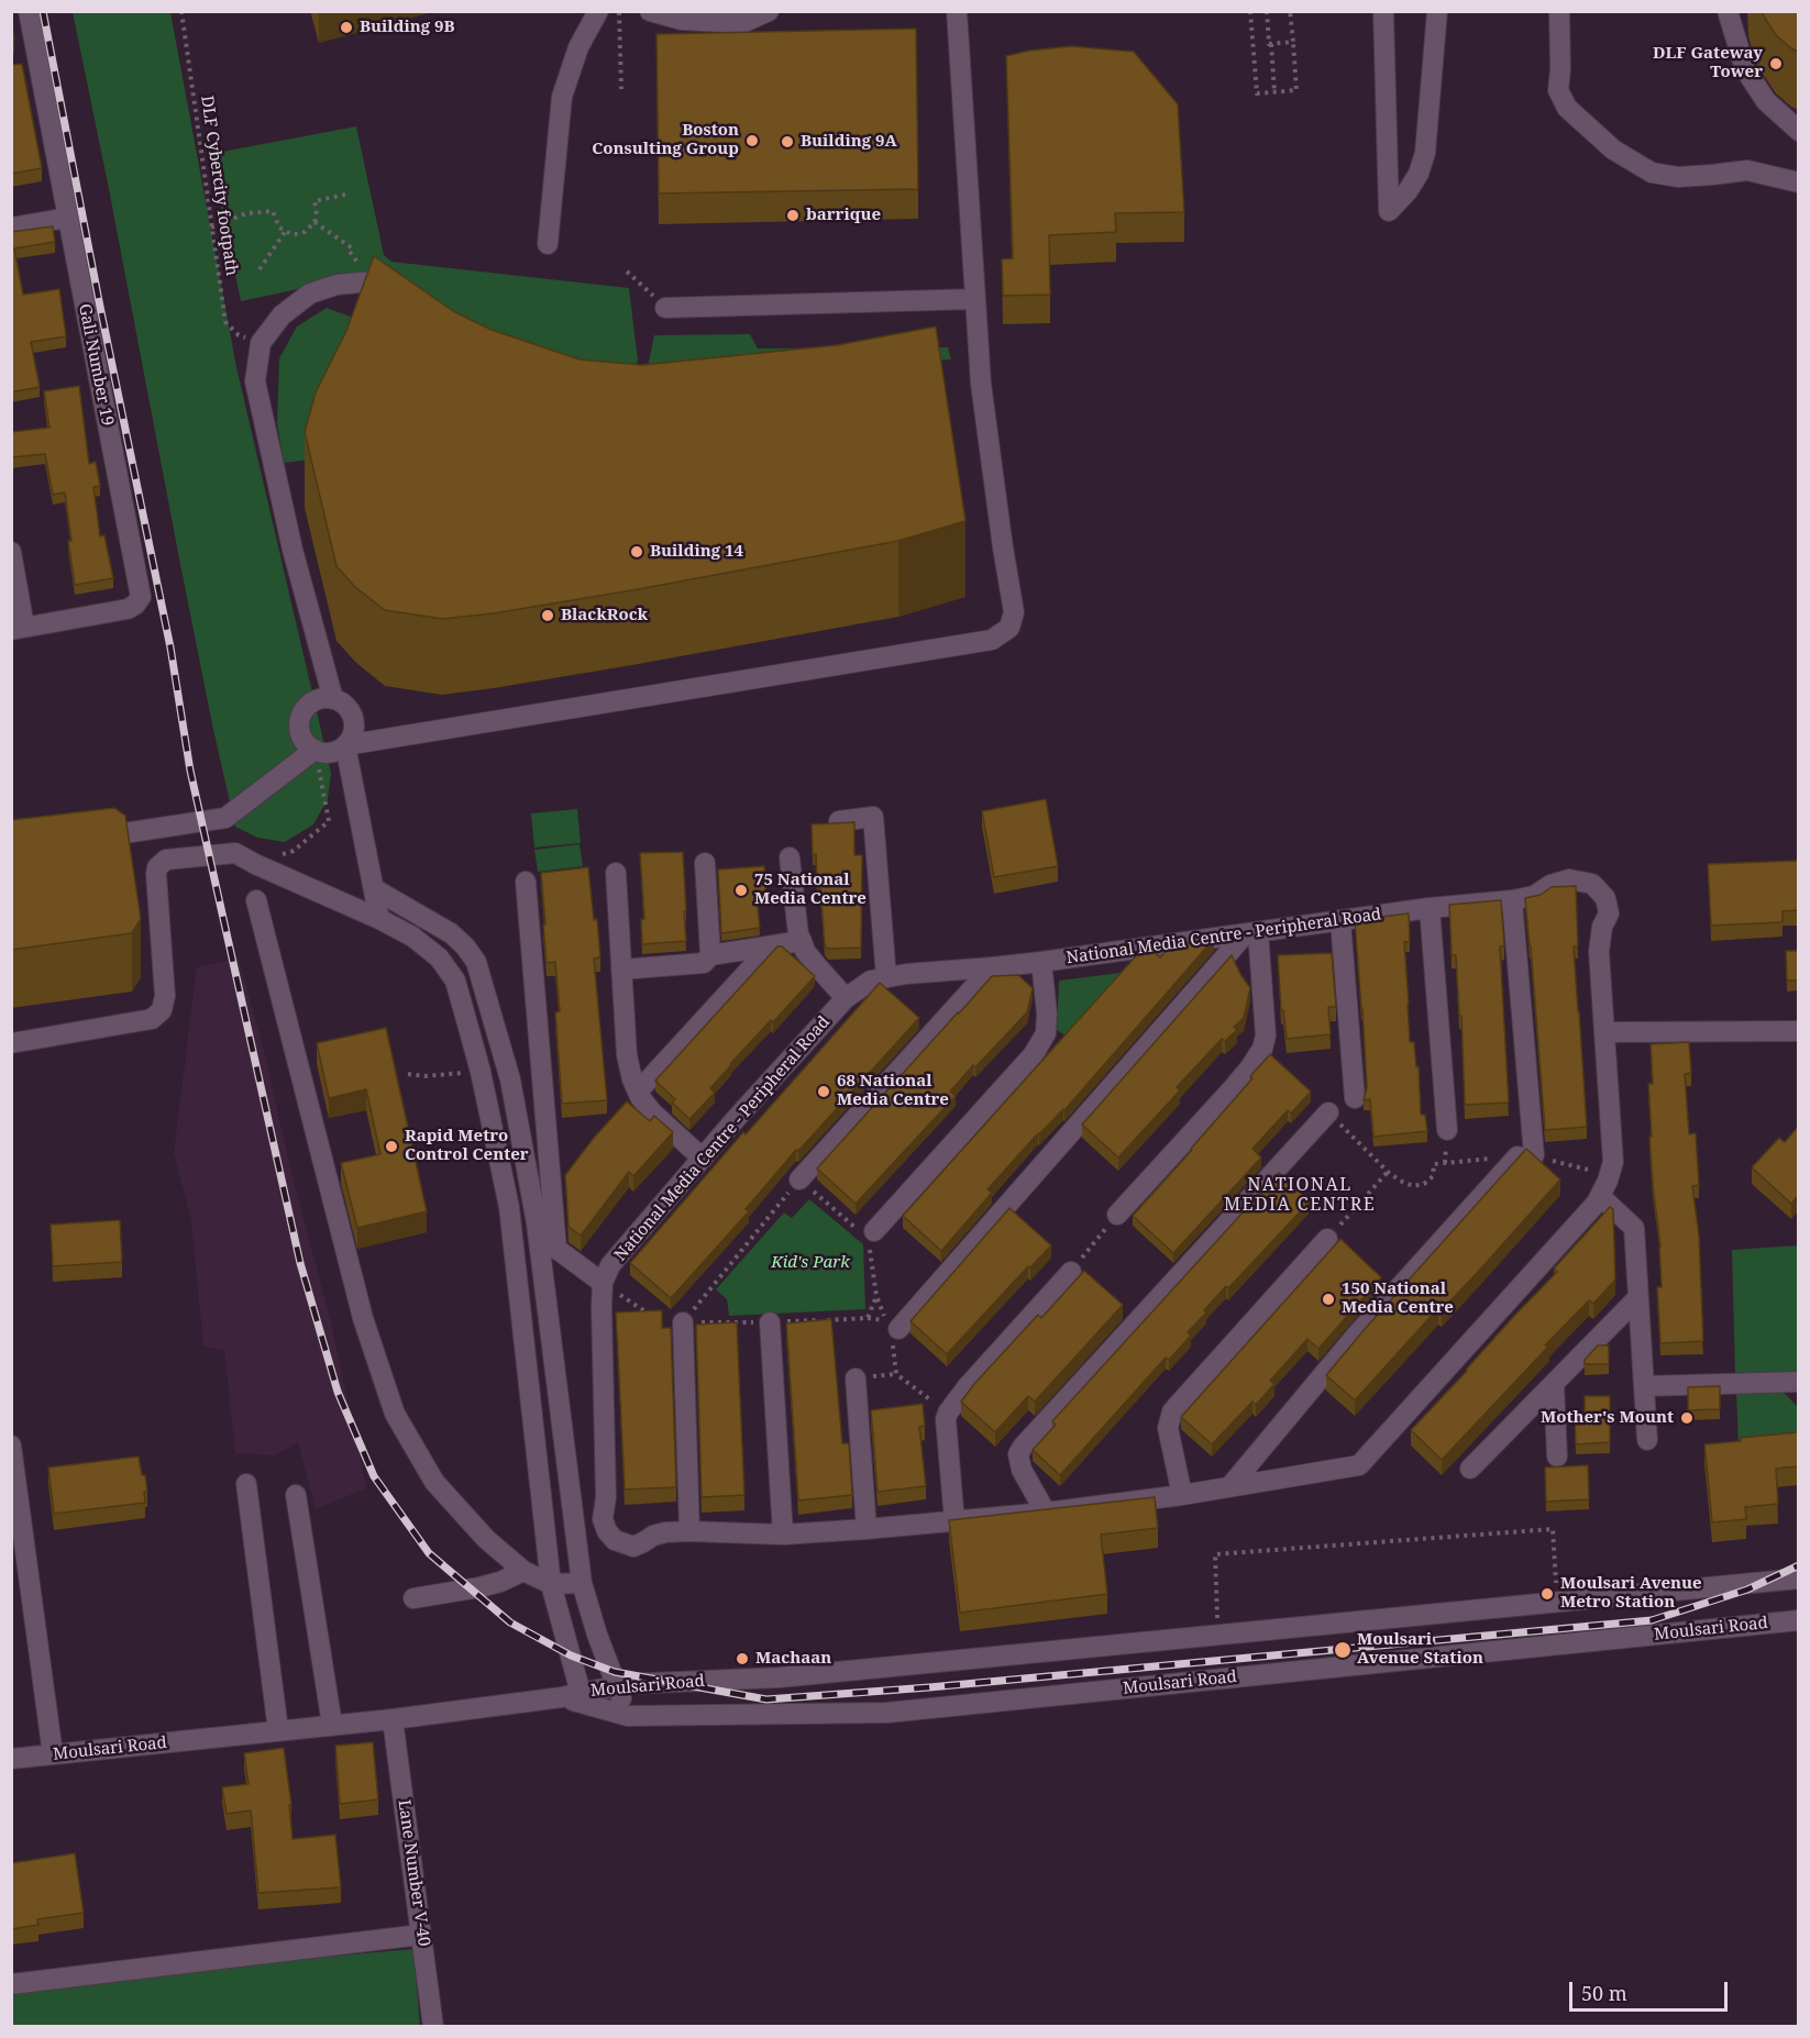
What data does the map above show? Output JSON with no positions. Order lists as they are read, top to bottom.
{
  "streets": {
    "street": [
      "Gali Number 19",
      "National Media Centre - Peripheral Road",
      "Moulsari Road",
      "Lane Number V-40"
    ],
    "path": ["DLF Cybercity footpath"]
  },
  "crossings": [
    ["Moulsari Road", "Lane Number V-40"]
  ],
  "districts": ["NATIONAL MEDIA CENTRE"],
  "parks": ["Kid's Park"],
  "places": [
    "Building 9B",
    "DLF Gateway Tower",
    "Boston Consulting Group",
    "Building 9A",
    "barrique",
    "Building 14",
    "BlackRock",
    "75 National Media Centre",
    "68 National Media Centre",
    "Rapid Metro Control Center",
    "150 National Media Centre",
    "Mother's Mount",
    "Moulsari Avenue Metro Station",
    "Moulsari Avenue Station",
    "Machaan"
  ],
  "scale_bar": "50 m"
}
